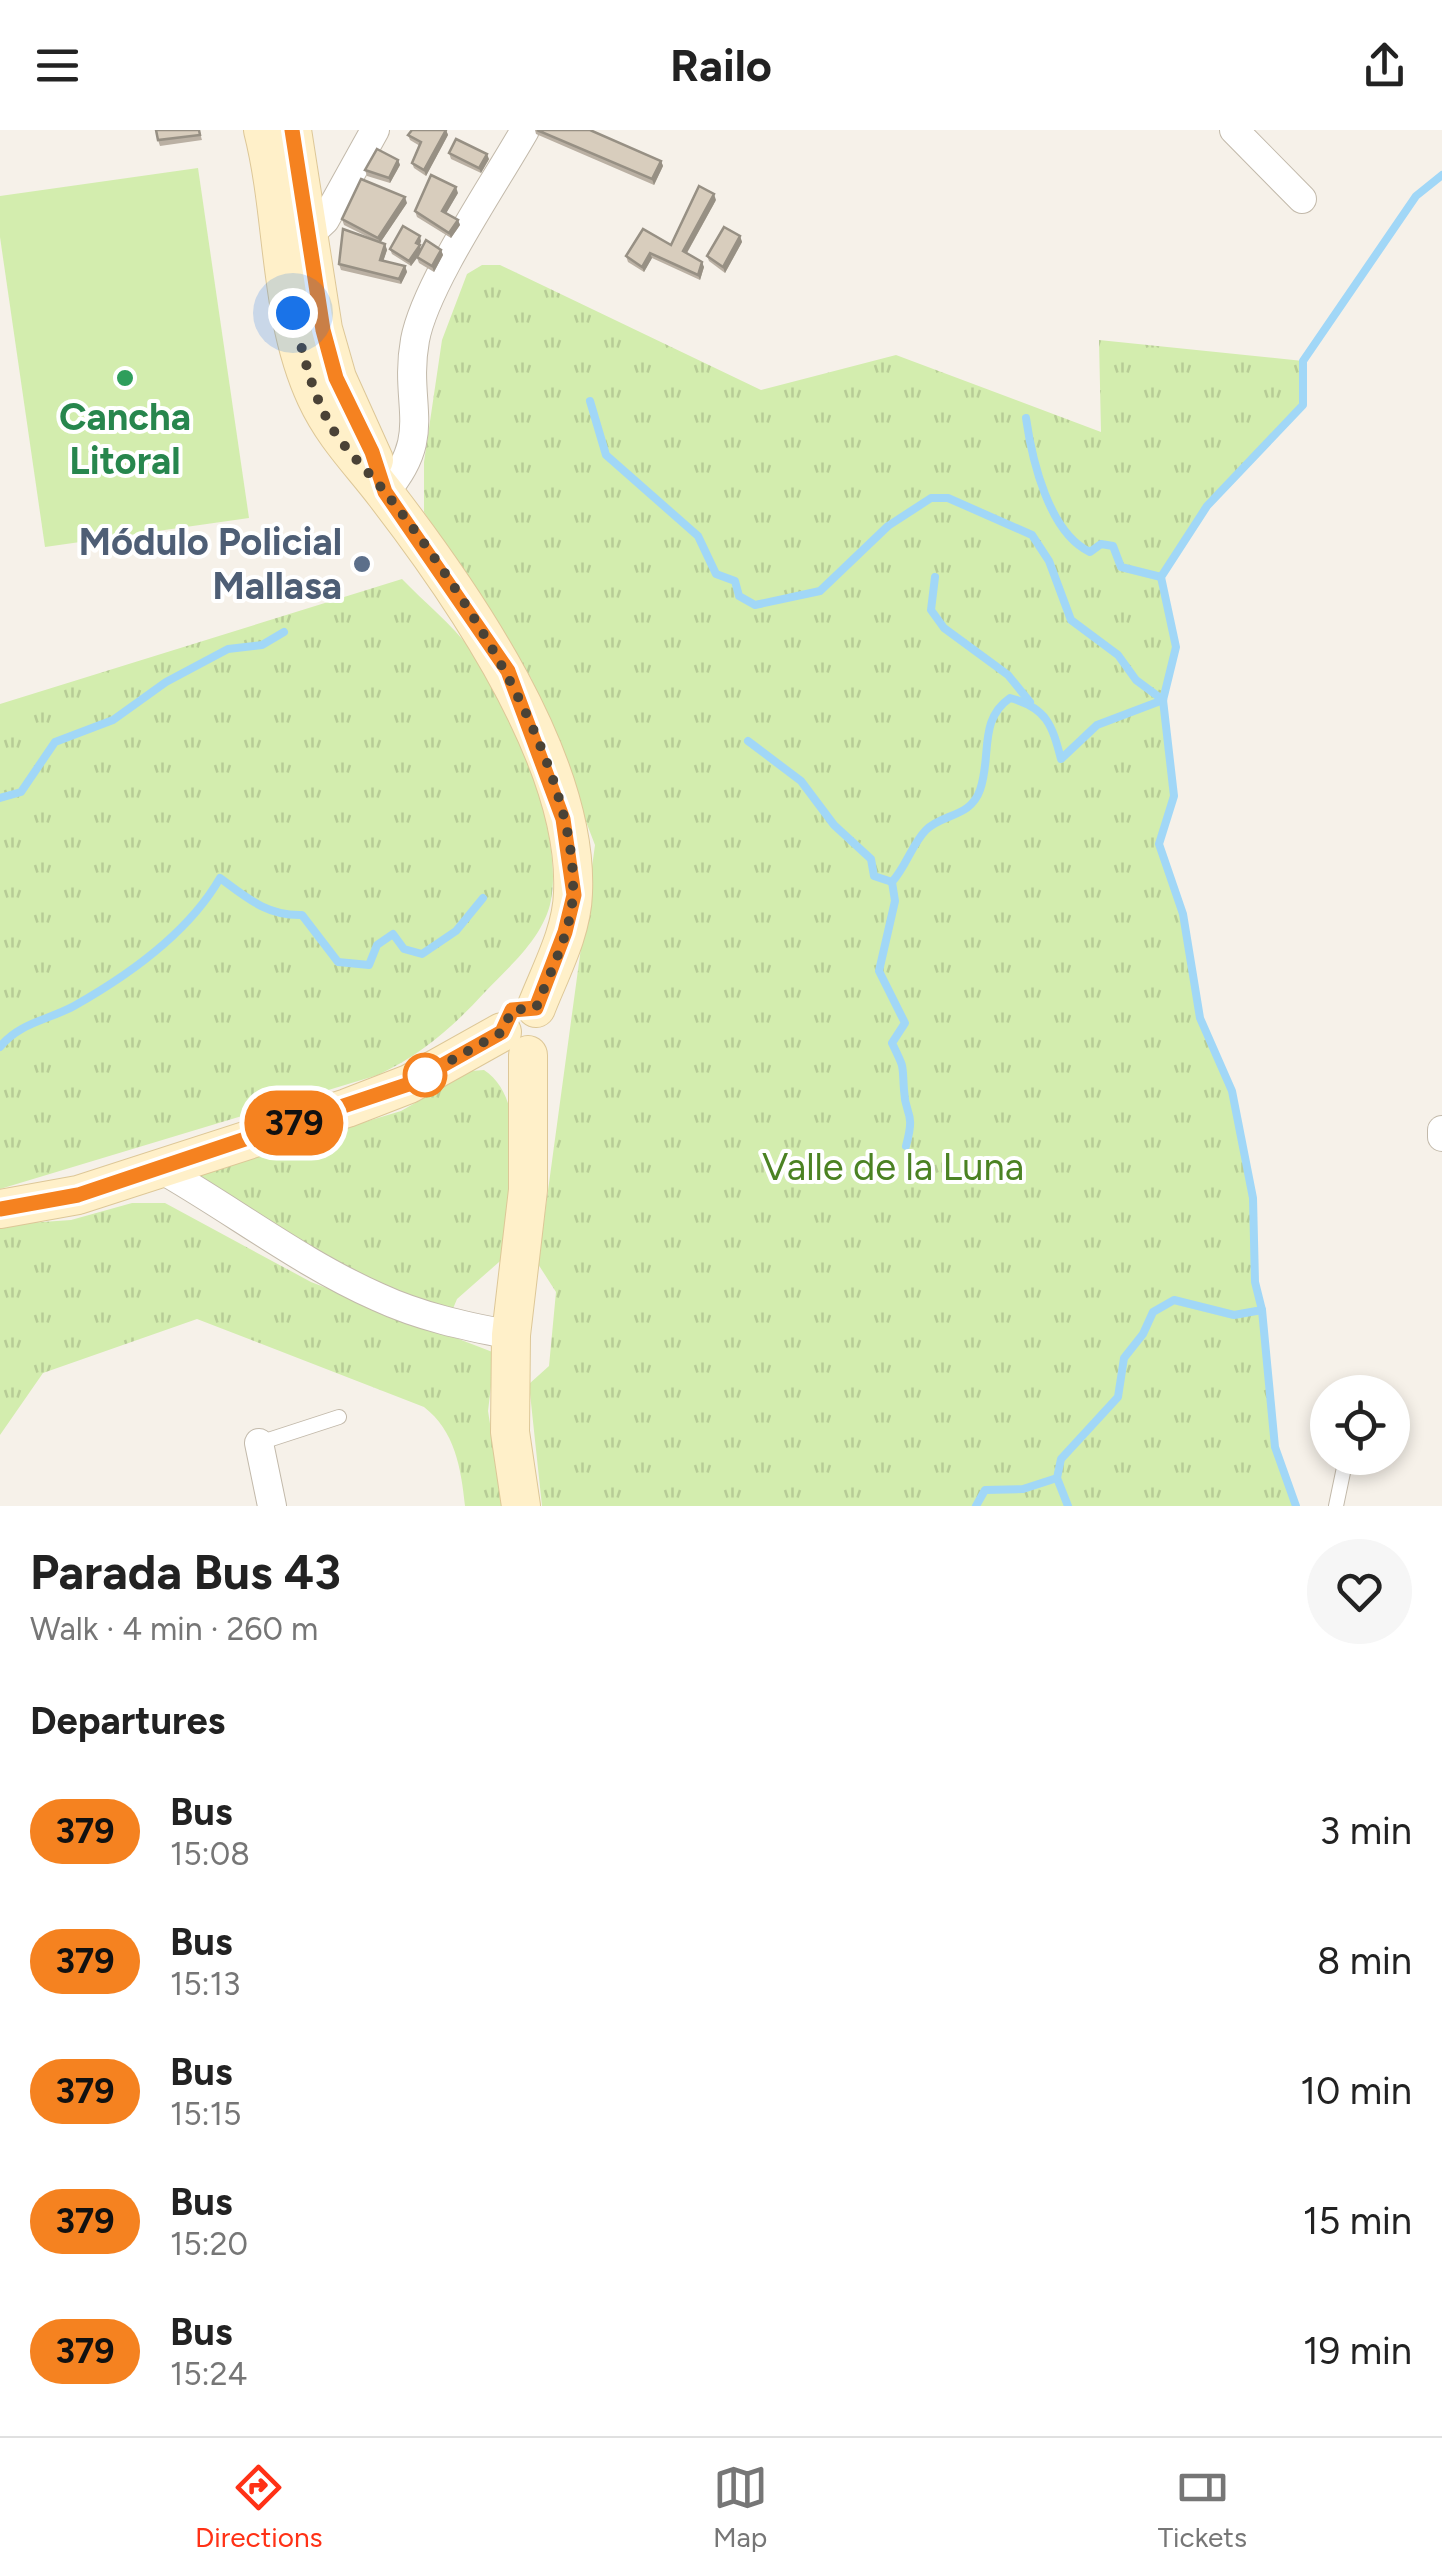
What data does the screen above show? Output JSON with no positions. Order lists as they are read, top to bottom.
{
  "parks": ["Valle de la Luna"],
  "places": ["Cancha Litoral", "Módulo Policial Mallasa"],
  "lines": ["bus line 379"],
  "page": {
    "header": "Railo",
    "on_map": "379",
    "heading": [
      ["Parada Bus 43", "Walk · 4 min · 260 m"],
      "Departures"
    ],
    "list": [
      {
        "mark": "379",
        "name": "Bus",
        "note": "15:08",
        "value": "3 min"
      },
      {
        "mark": "379",
        "name": "Bus",
        "note": "15:13",
        "value": "8 min"
      },
      {
        "mark": "379",
        "name": "Bus",
        "note": "15:15",
        "value": "10 min"
      },
      {
        "mark": "379",
        "name": "Bus",
        "note": "15:20",
        "value": "15 min"
      },
      {
        "mark": "379",
        "name": "Bus",
        "note": "15:24",
        "value": "19 min"
      }
    ],
    "tabs": ["Directions", "Map", "Tickets"]
  }
}
